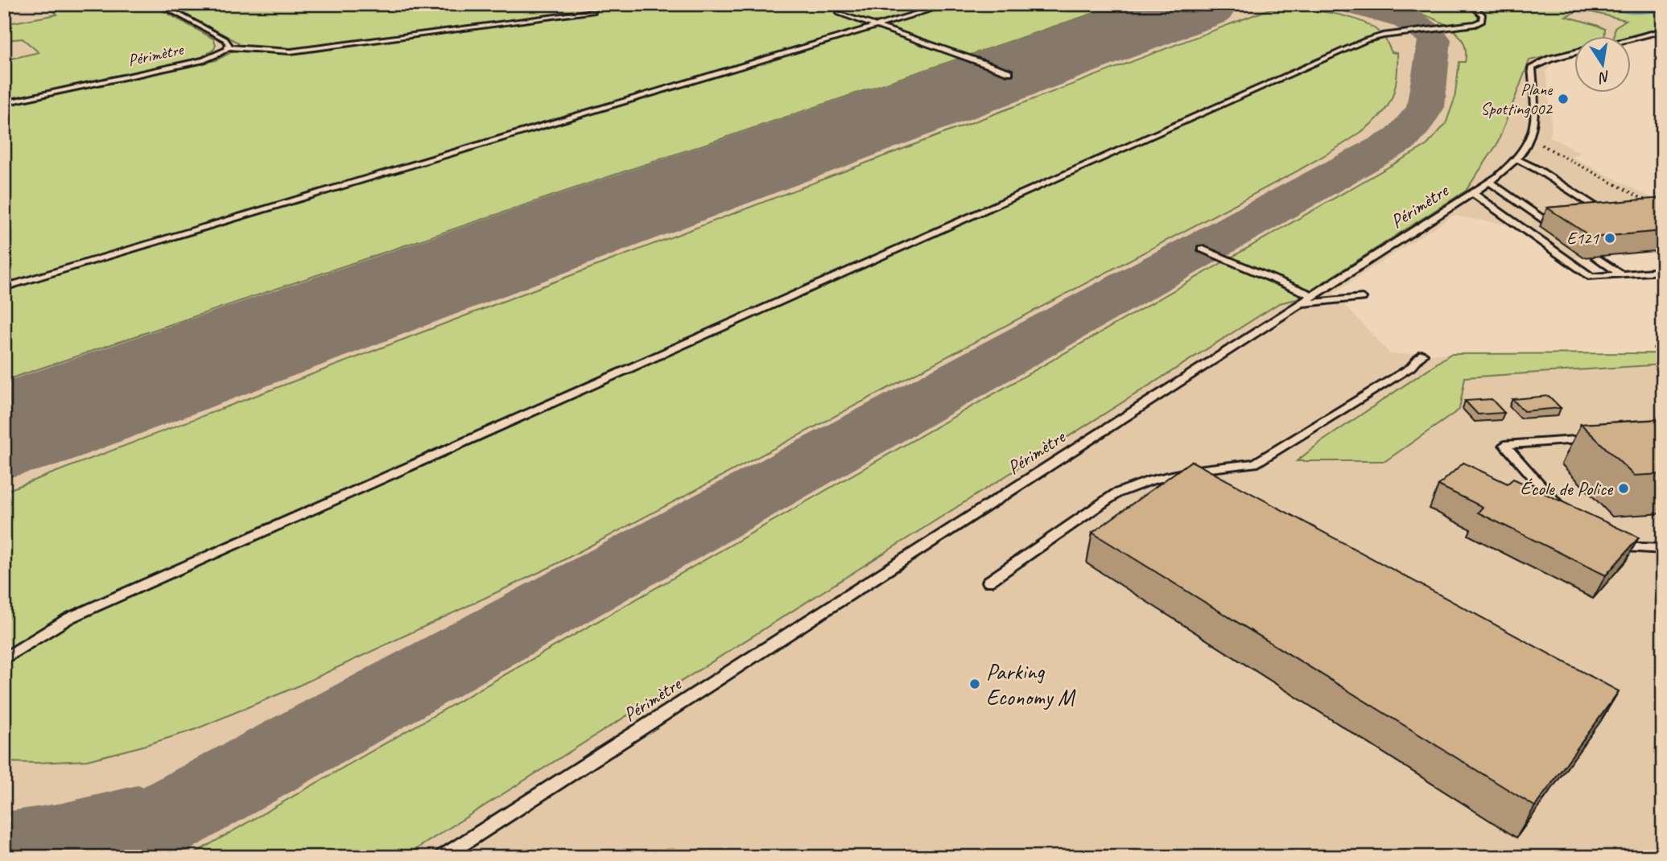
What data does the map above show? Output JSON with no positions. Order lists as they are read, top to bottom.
{
  "streets": {
    "lane": ["Périmètre"]
  },
  "places": [
    "Plane Spotting002",
    "E121",
    "École de Police",
    "Parking Economy M"
  ],
  "north": "bottom"
}
